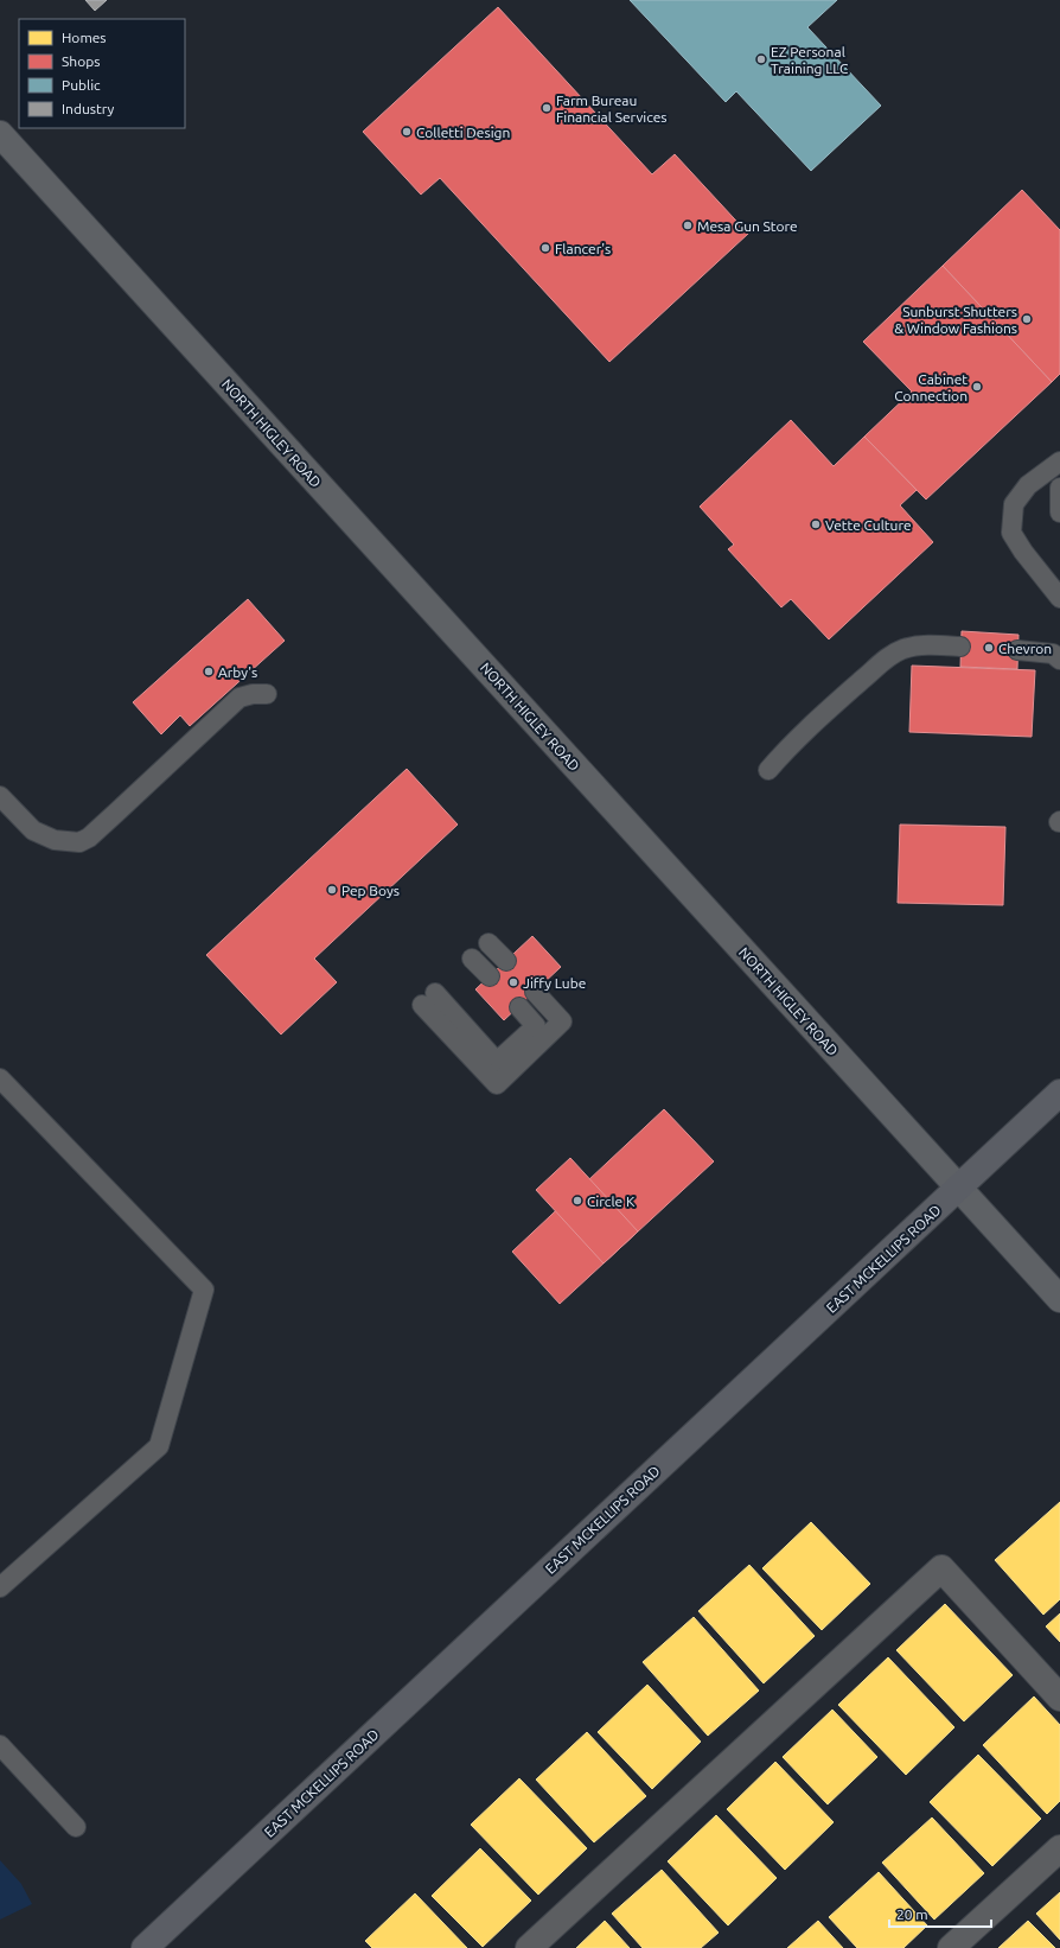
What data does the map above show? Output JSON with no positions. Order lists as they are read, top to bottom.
{
  "streets": {
    "main road": ["NORTH HIGLEY ROAD", "EAST MCKELLIPS ROAD"]
  },
  "crossings": [
    ["NORTH HIGLEY ROAD", "EAST MCKELLIPS ROAD"]
  ],
  "places": [
    "EZ Personal Training LLC",
    "Farm Bureau Financial Services",
    "Colletti Design",
    "Mesa Gun Store",
    "Flancer's",
    "Sunburst Shutters & Window Fashions",
    "Cabinet Connection",
    "Vette Culture",
    "Chevron",
    "Arby's",
    "Pep Boys",
    "Jiffy Lube",
    "Circle K"
  ],
  "legend": [
    "Homes",
    "Shops",
    "Public",
    "Industry"
  ],
  "scale_bar": "20 m"
}
